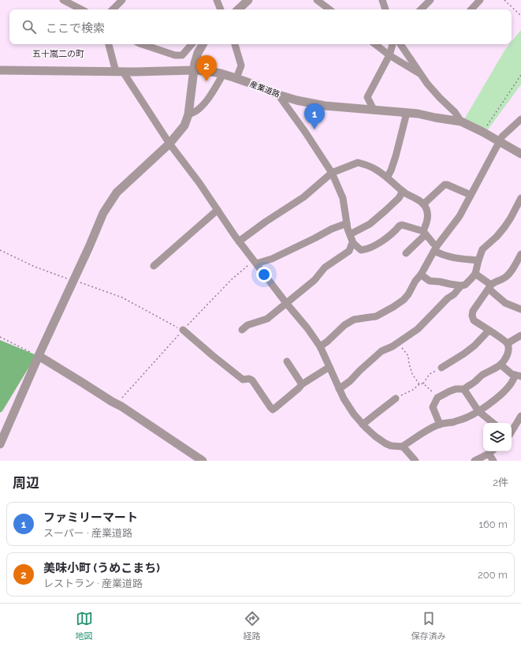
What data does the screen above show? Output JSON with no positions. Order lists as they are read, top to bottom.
{
  "streets": {
    "street": ["産業道路"]
  },
  "districts": ["五十嵐二の町"],
  "page": {
    "search": "ここで検索",
    "pins": ["2", "1"],
    "heading": ["周辺", "2件"],
    "list": [
      {
        "mark": "1",
        "name": "ファミリーマート",
        "note": "スーパー · 産業道路",
        "value": "160 m"
      },
      {
        "mark": "2",
        "name": "美味小町 (うめこまち)",
        "note": "レストラン · 産業道路",
        "value": "200 m"
      }
    ],
    "nav": ["地図", "経路", "保存済み"]
  }
}
